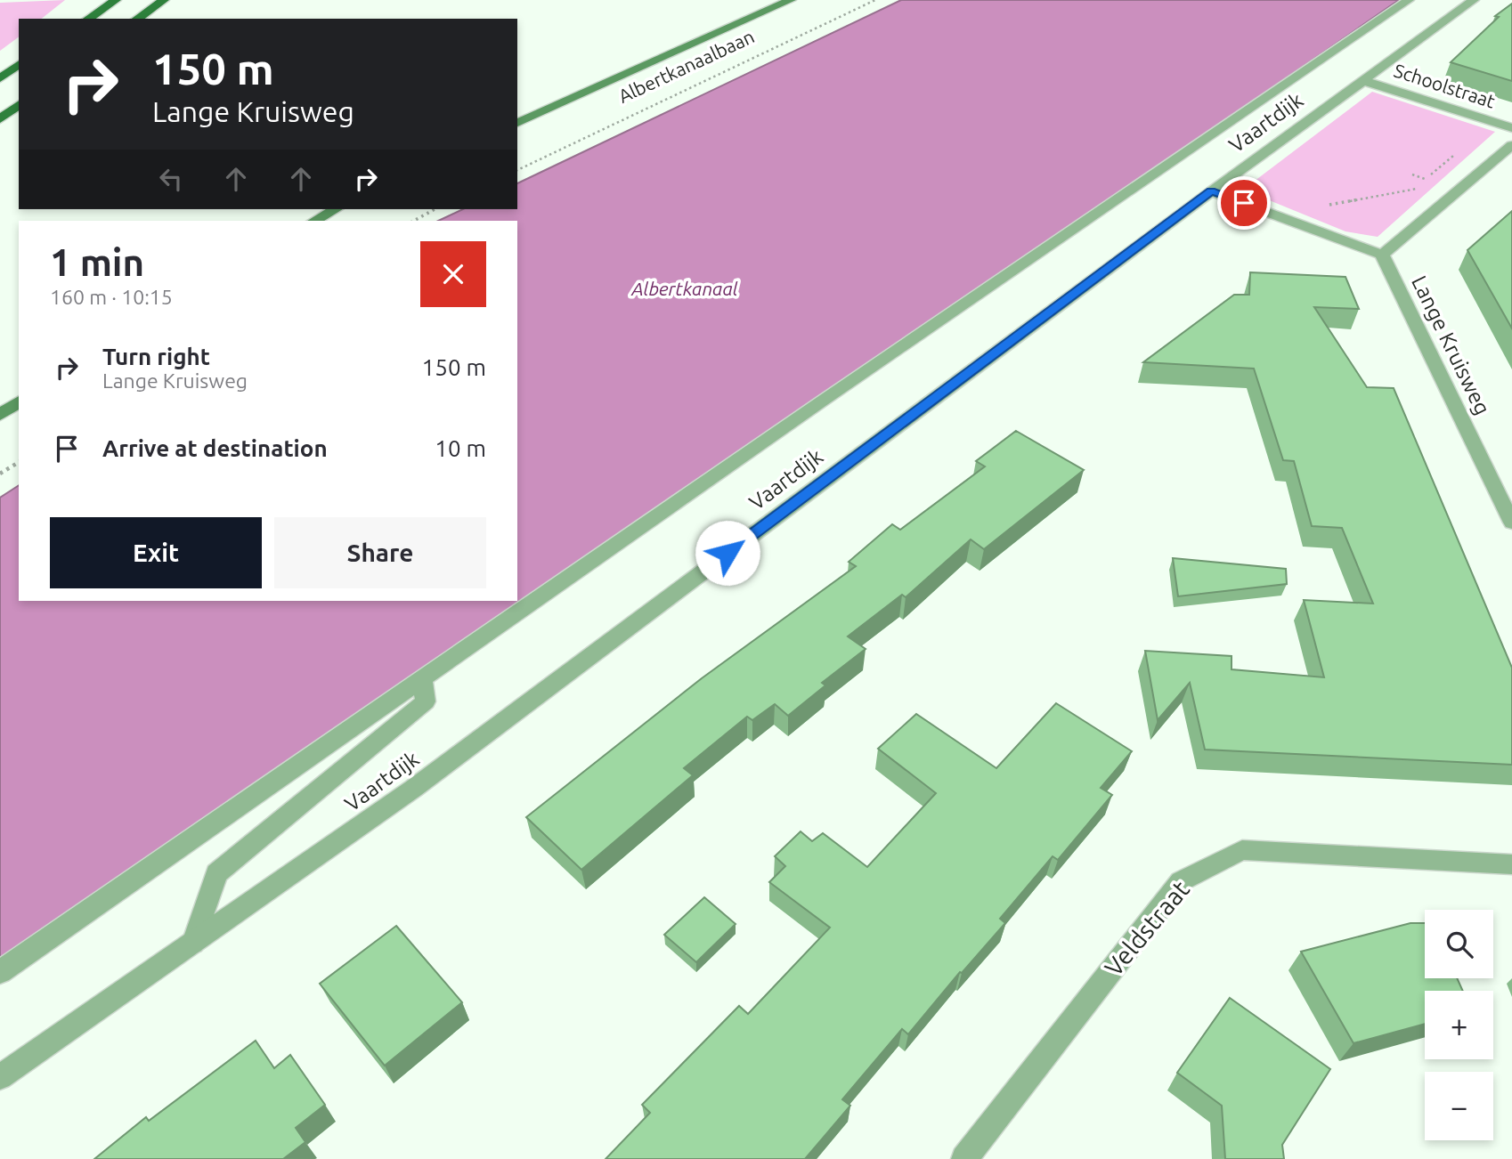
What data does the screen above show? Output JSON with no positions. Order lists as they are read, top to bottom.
{
  "streets": {
    "street": [
      "Albertkanaalbaan",
      "Schoolstraat",
      "Vaartdijk",
      "Lange Kruisweg",
      "Veldstraat"
    ]
  },
  "crossings": [
    ["Schoolstraat", "Vaartdijk"]
  ],
  "water": ["Albertkanaal"],
  "page": {
    "turn": ["150 m", "Lange Kruisweg"],
    "heading": ["1 min", "160 m · 10:15"],
    "list": [
      {
        "name": "Turn right",
        "note": "Lange Kruisweg",
        "value": "150 m"
      },
      {
        "name": "Arrive at destination",
        "value": "10 m"
      }
    ],
    "buttons": ["Exit", "Share"],
    "map_buttons": ["+", "−"]
  }
}
